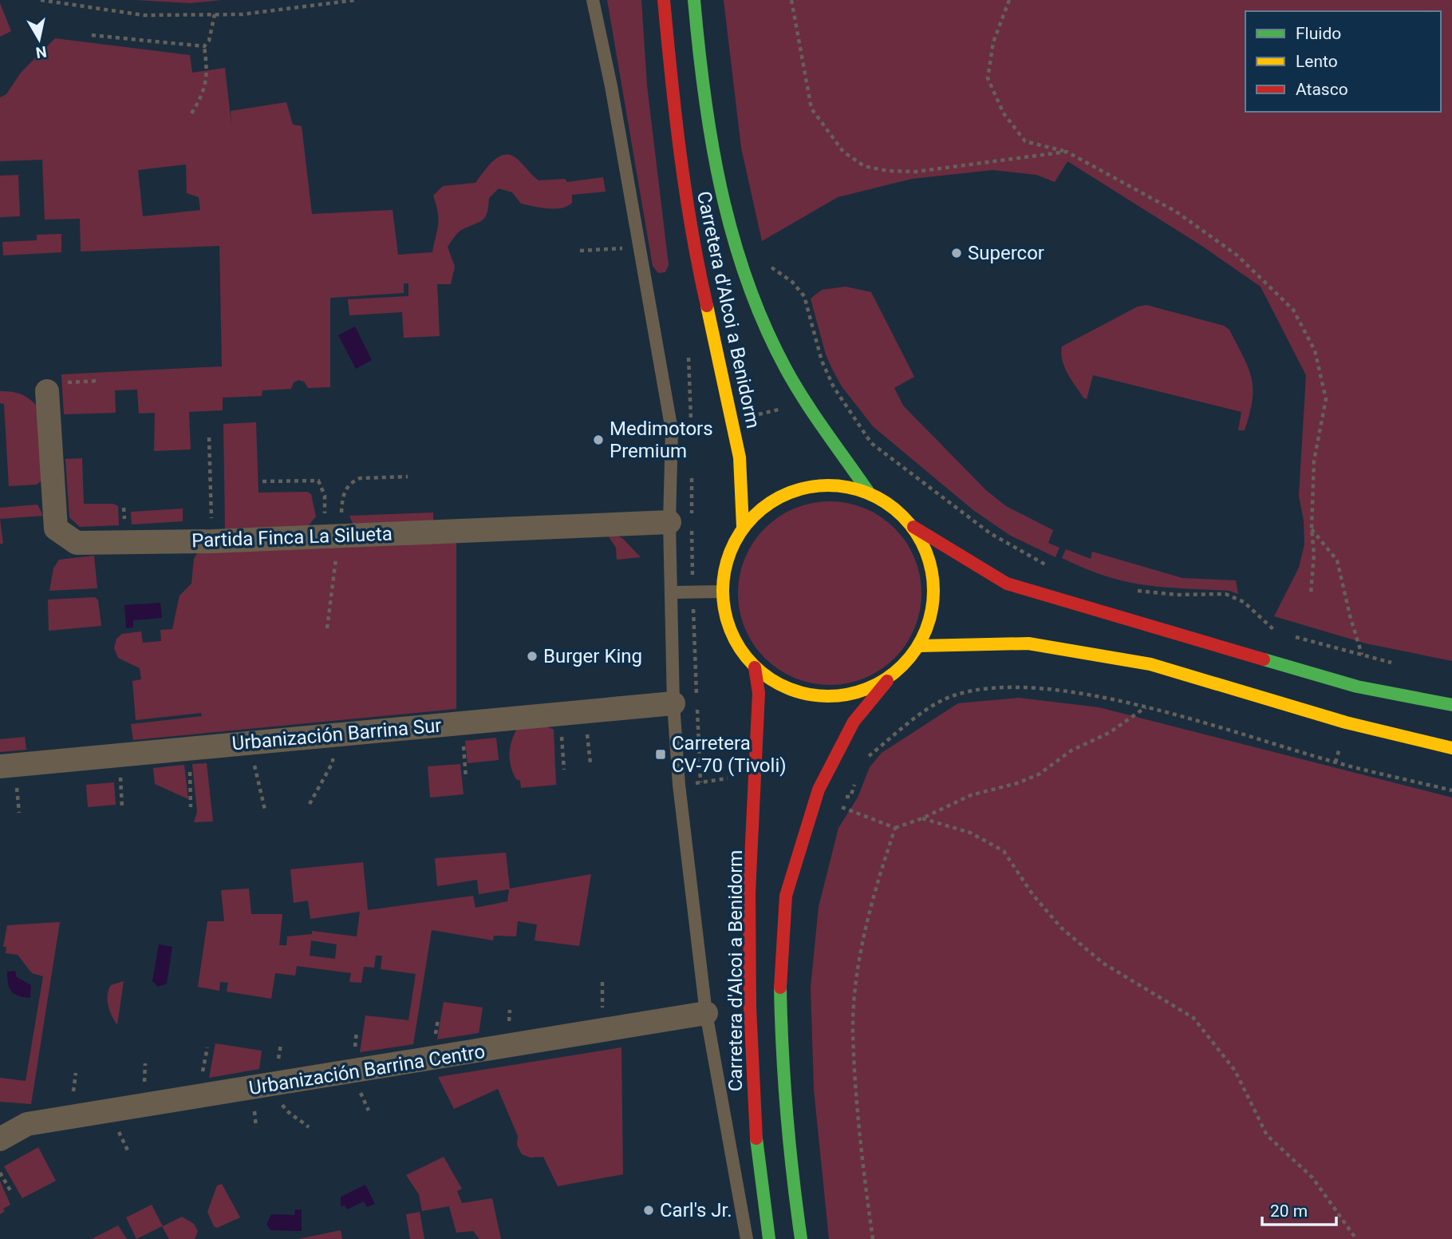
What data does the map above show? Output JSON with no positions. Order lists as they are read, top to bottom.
{
  "streets": {
    "main road": ["Carretera d'Alcoi a Benidorm"],
    "street": ["Partida Finca La Silueta", "Urbanización Barrina Sur", "Urbanización Barrina Centro"]
  },
  "places": {
    "other": [
      "Supercor",
      "Medimotors Premium",
      "Burger King",
      "Carl's Jr."
    ],
    "transit": ["Carretera CV-70 (Tivoli)"]
  },
  "legend": ["Fluido", "Lento", "Atasco"],
  "scale_bar": "20 m",
  "north": "bottom"
}
